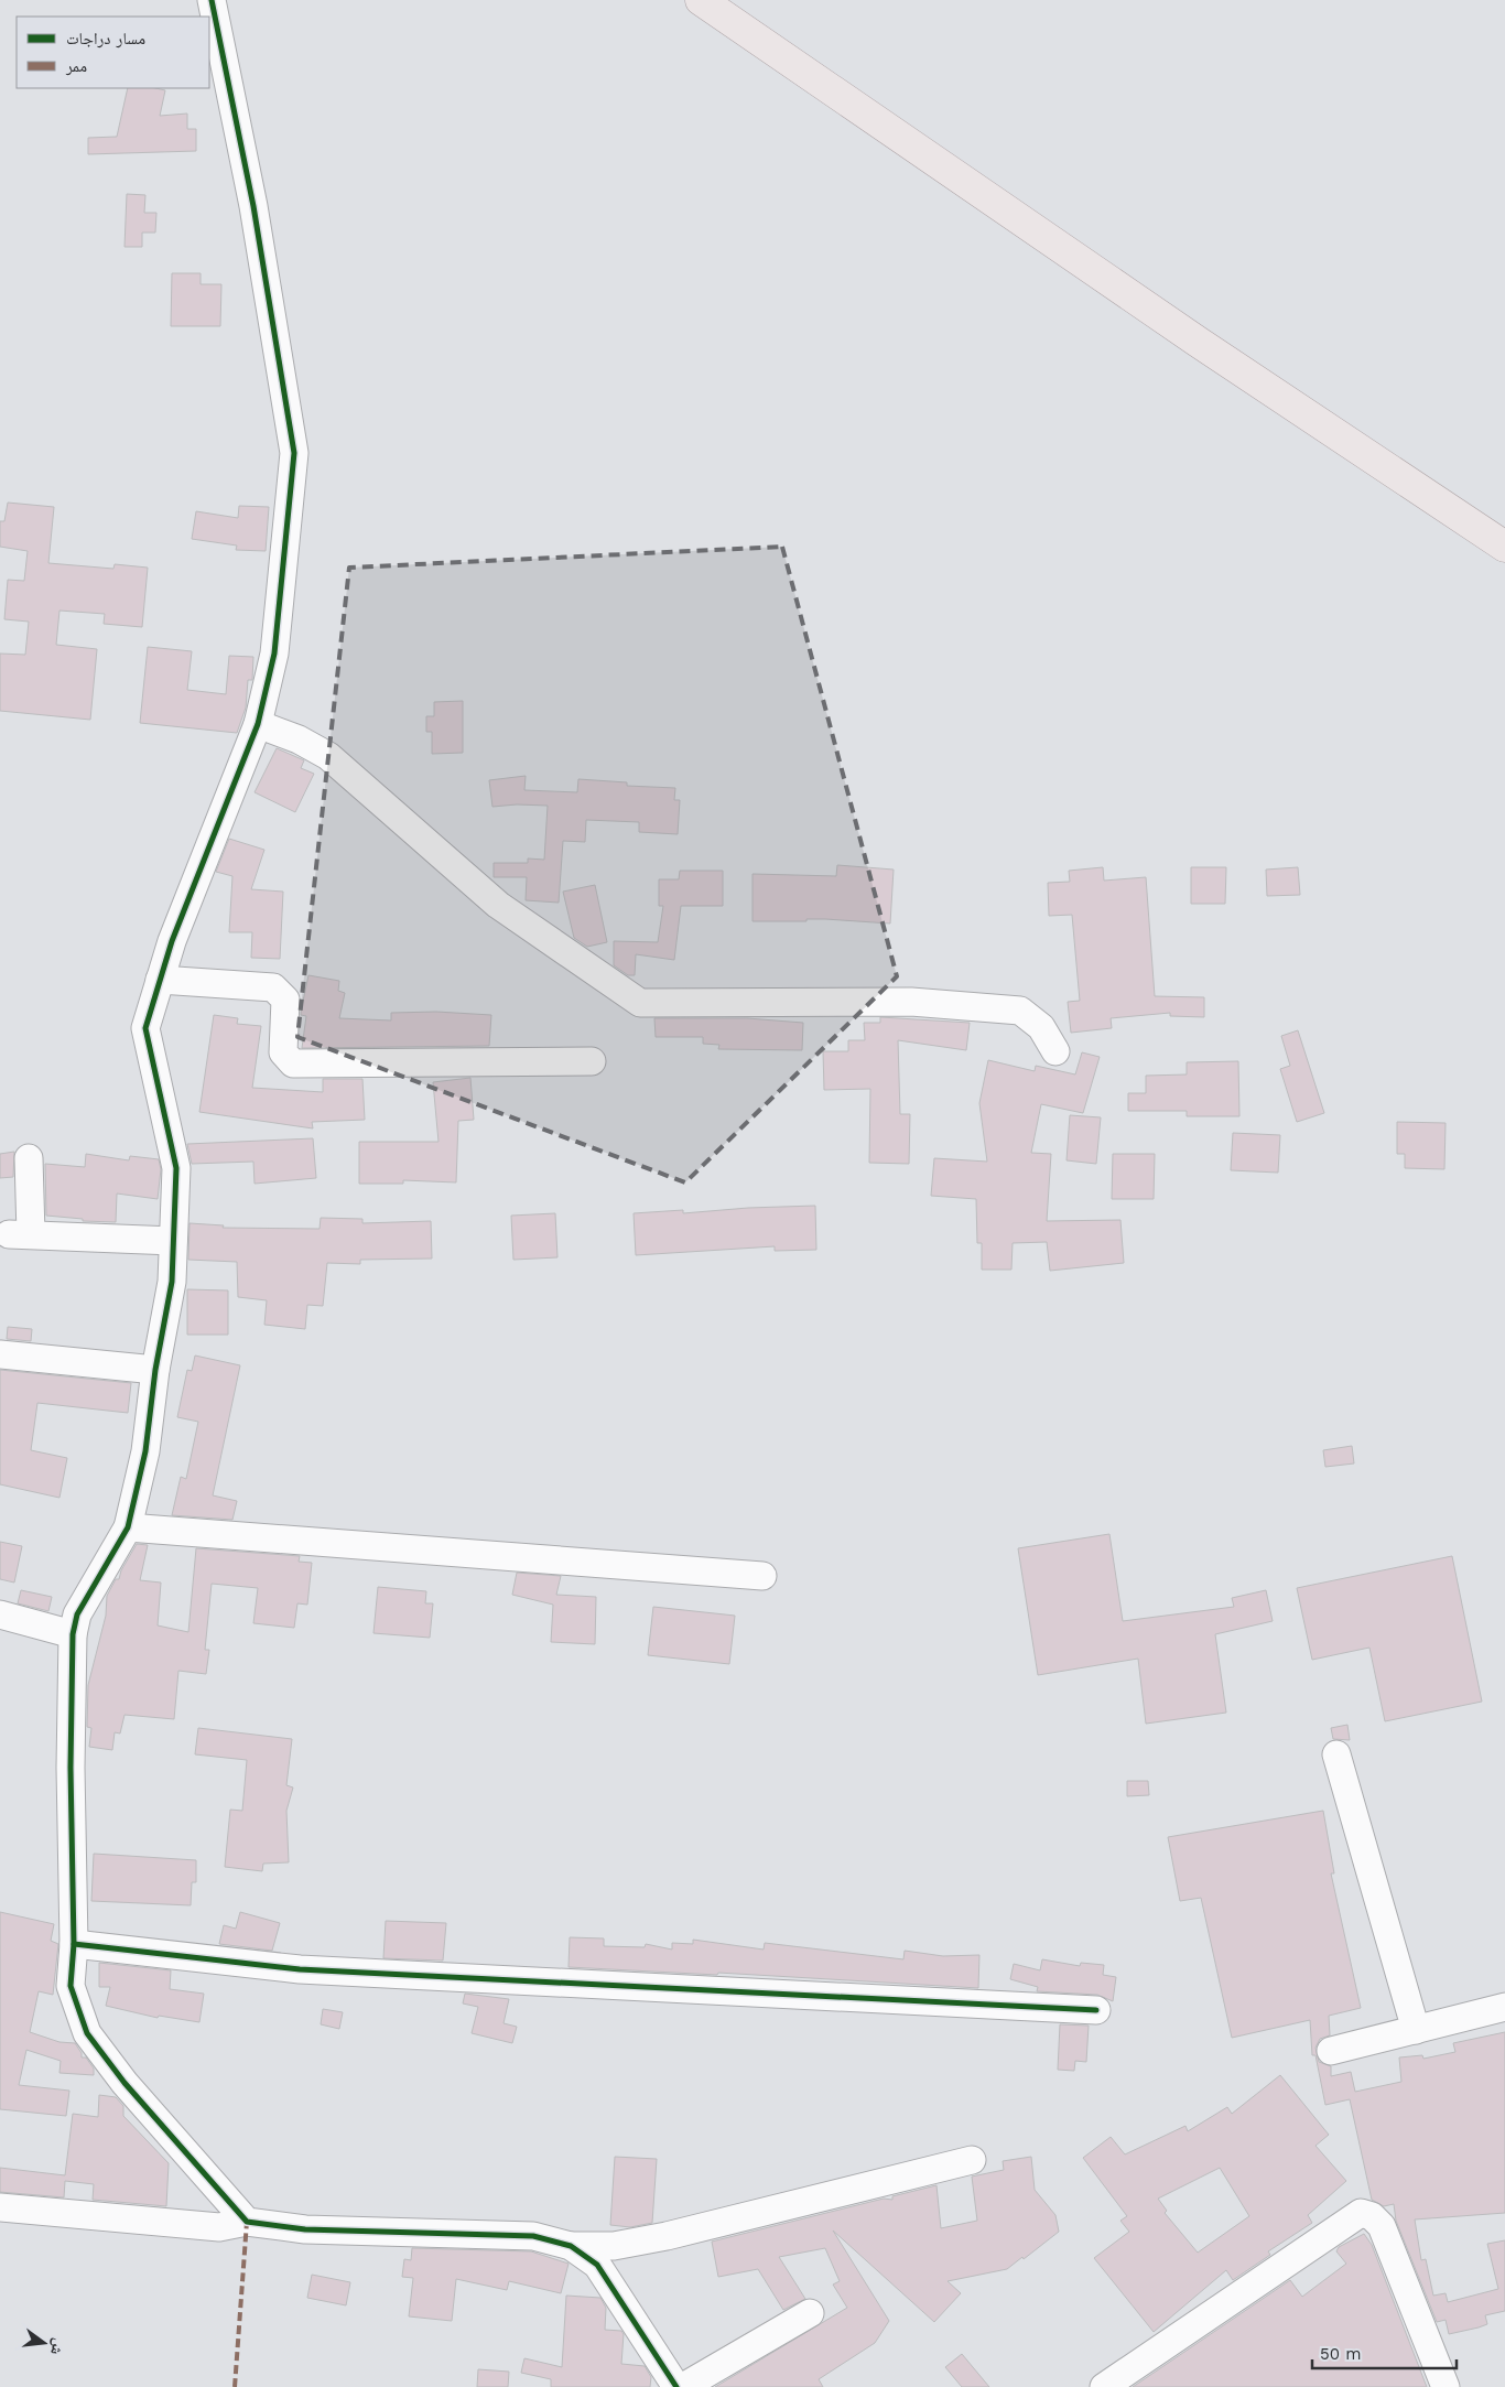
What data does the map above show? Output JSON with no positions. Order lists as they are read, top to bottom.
{
  "legend": ["مسار دراجات", "ممر"],
  "scale_bar": "50 m",
  "north": "right"
}
